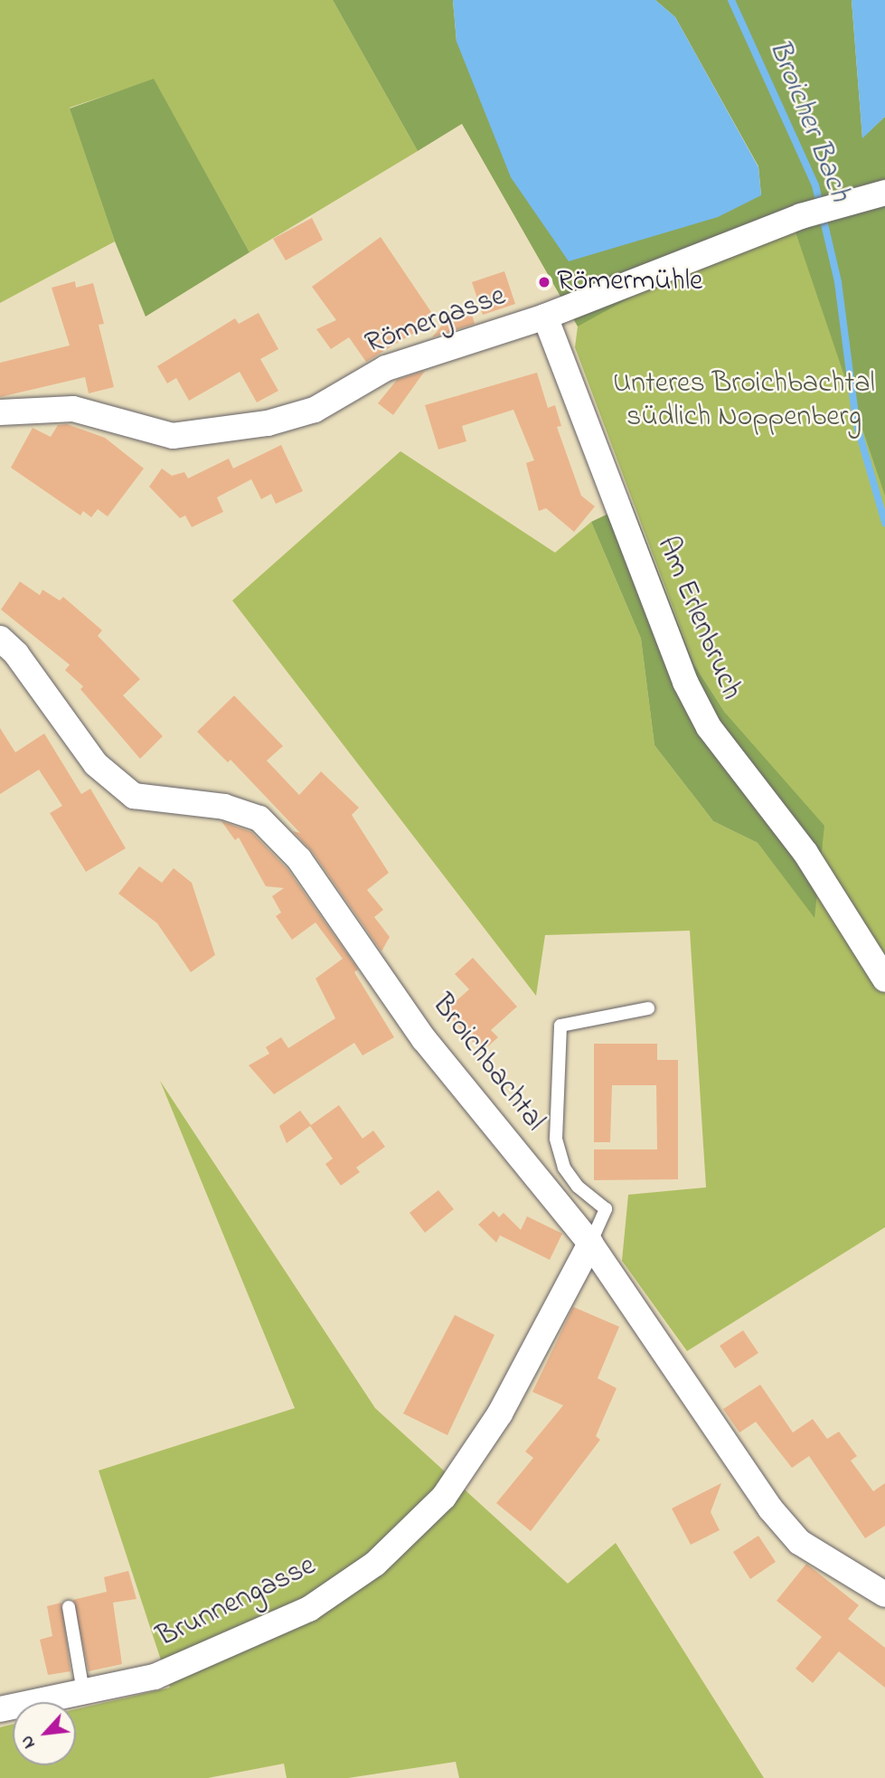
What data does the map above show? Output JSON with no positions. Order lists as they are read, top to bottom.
{
  "streets": {
    "street": [
      "Römergasse",
      "Am Erlenbruch",
      "Broichbachtal",
      "Brunnengasse"
    ]
  },
  "crossings": [
    ["Römergasse", "Am Erlenbruch"],
    ["Broichbachtal", "Brunnengasse"]
  ],
  "water": ["Broicher Bach"],
  "parks": ["Unteres Broichbachtal südlich Noppenberg"],
  "places": ["Römermühle"],
  "north": "bottom left"
}
